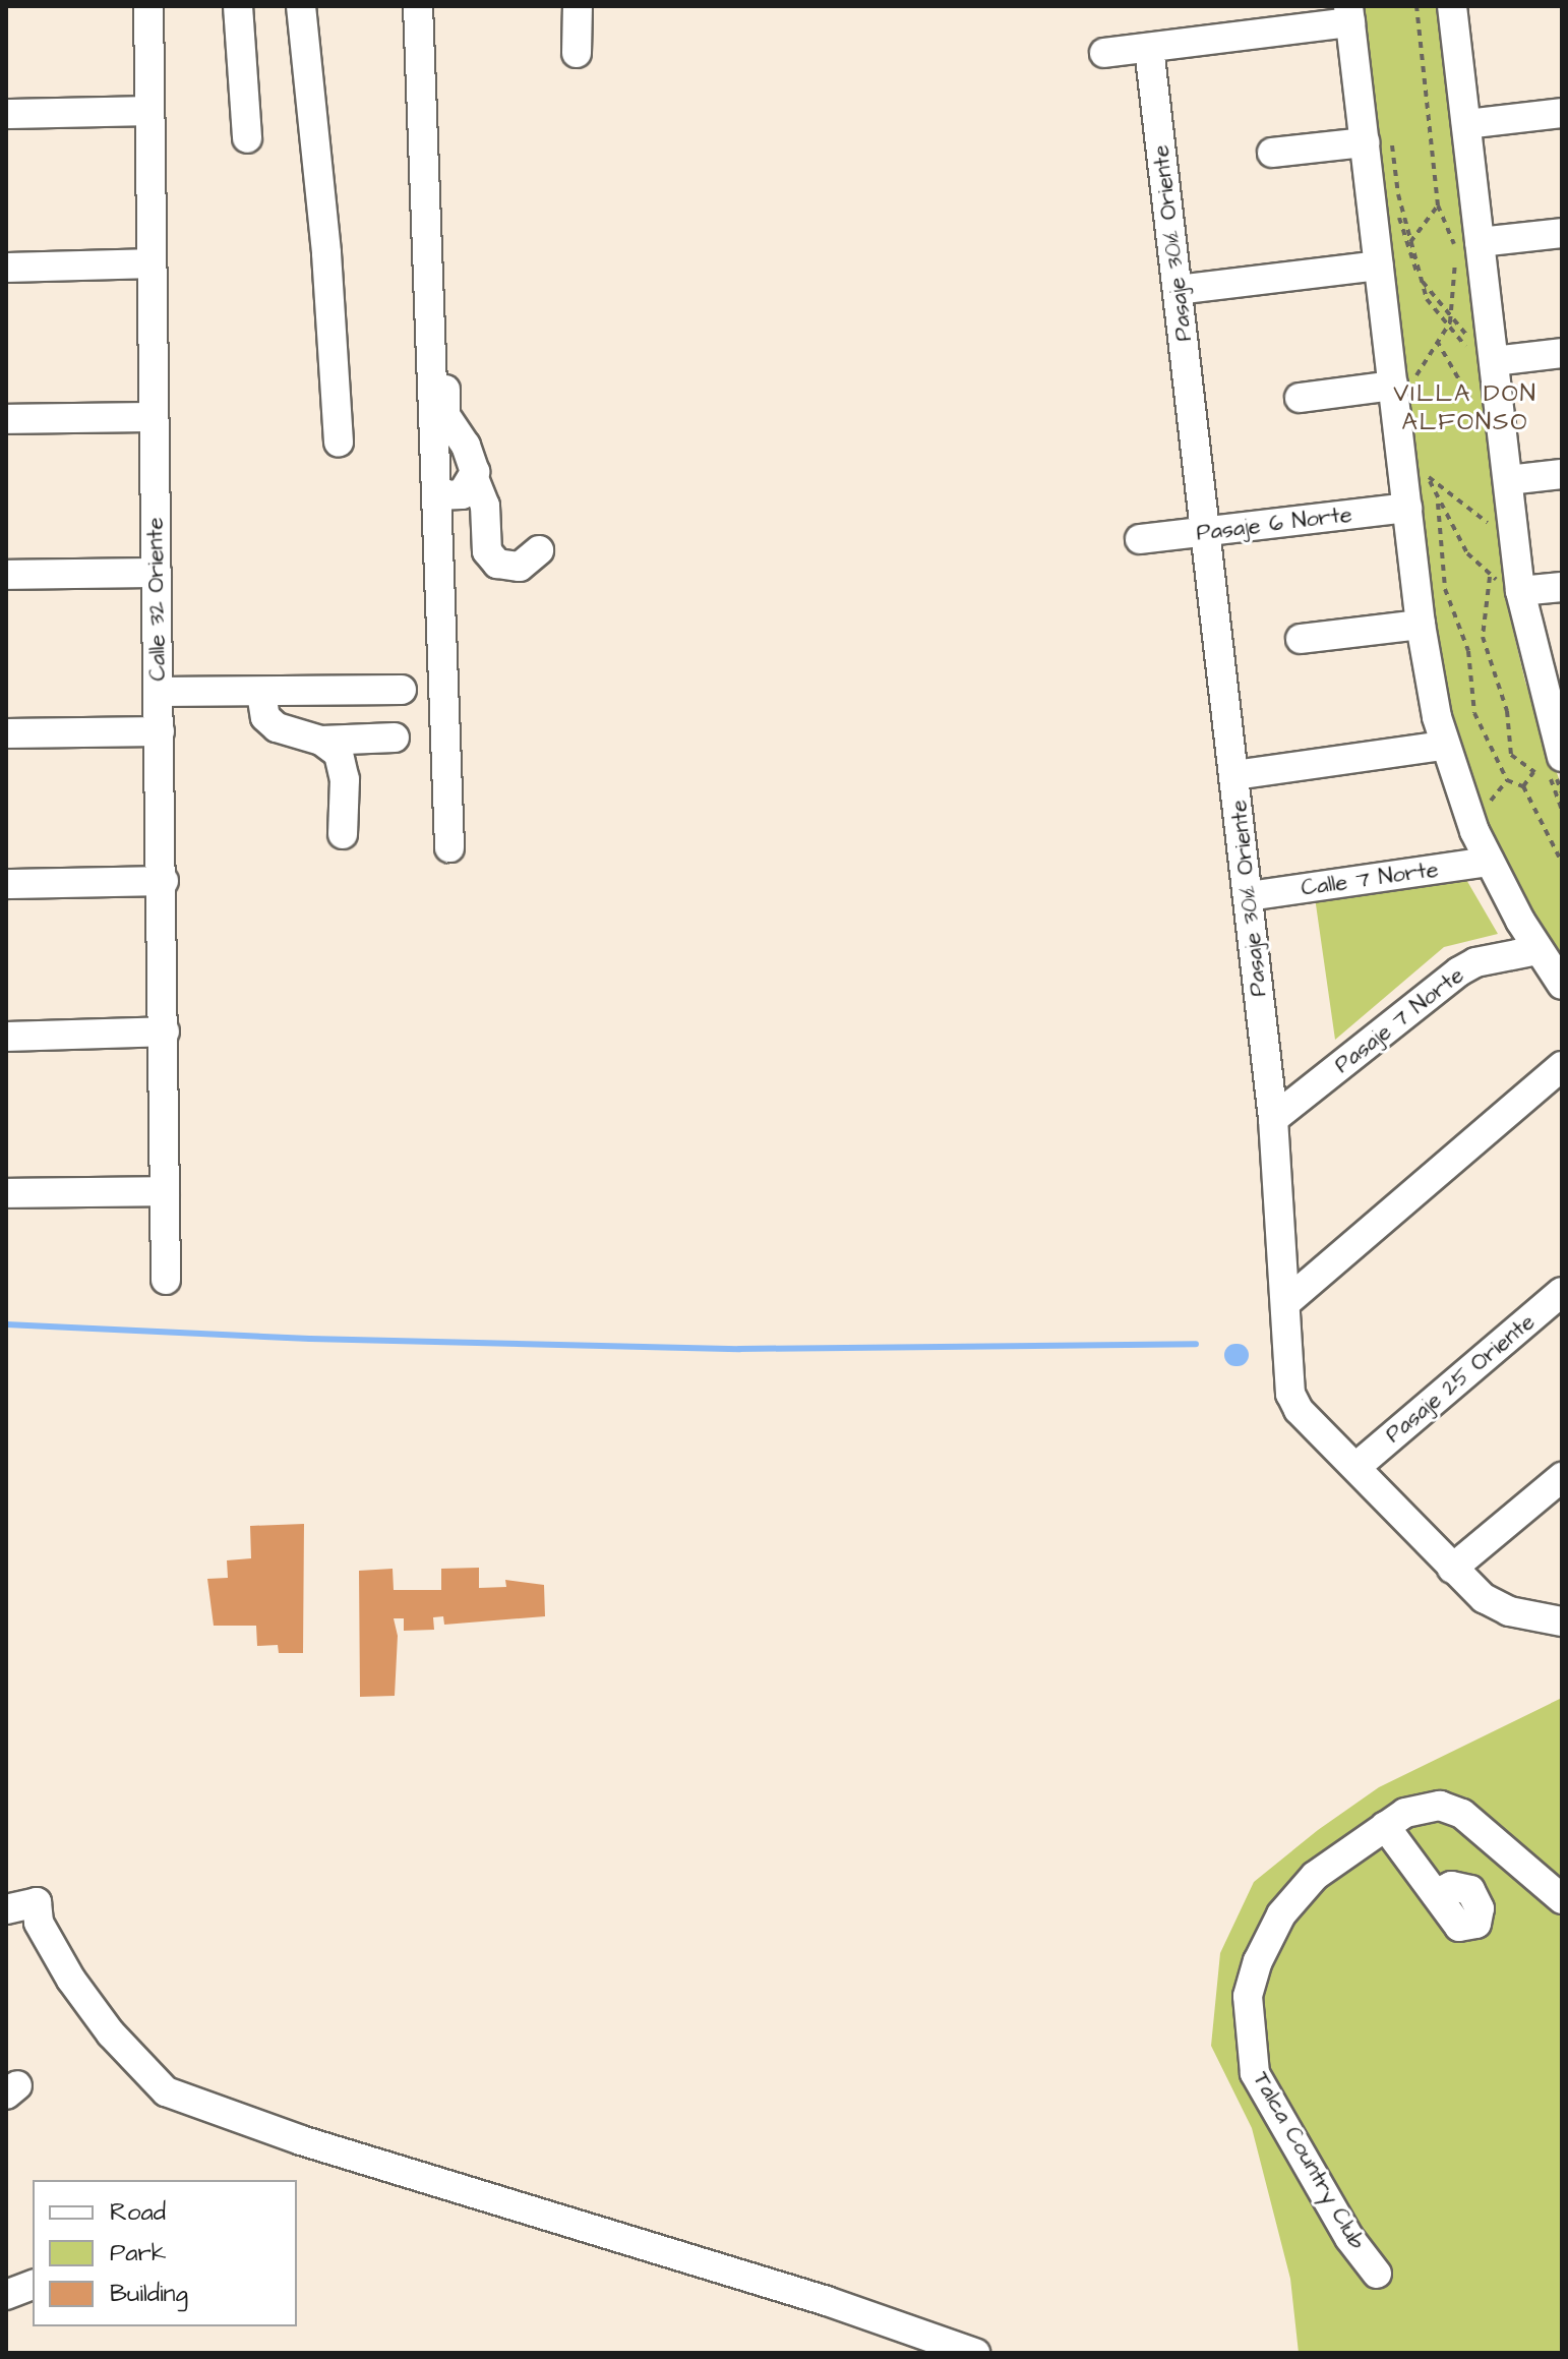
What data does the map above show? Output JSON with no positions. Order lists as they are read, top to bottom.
{
  "streets": {
    "street": [
      "Pasaje 30½ Oriente",
      "Pasaje 6 Norte",
      "Calle 32 Oriente",
      "Calle 7 Norte",
      "Pasaje 7 Norte",
      "Pasaje 25 Oriente",
      "Talca Country Club"
    ]
  },
  "crossings": [
    ["Pasaje 30½ Oriente", "Pasaje 6 Norte"],
    ["Pasaje 30½ Oriente", "Calle 7 Norte"],
    ["Pasaje 30½ Oriente", "Pasaje 7 Norte"],
    ["Pasaje 30½ Oriente", "Pasaje 25 Oriente"]
  ],
  "districts": ["VILLA DON ALFONSO"],
  "legend": ["Road", "Park", "Building"]
}
